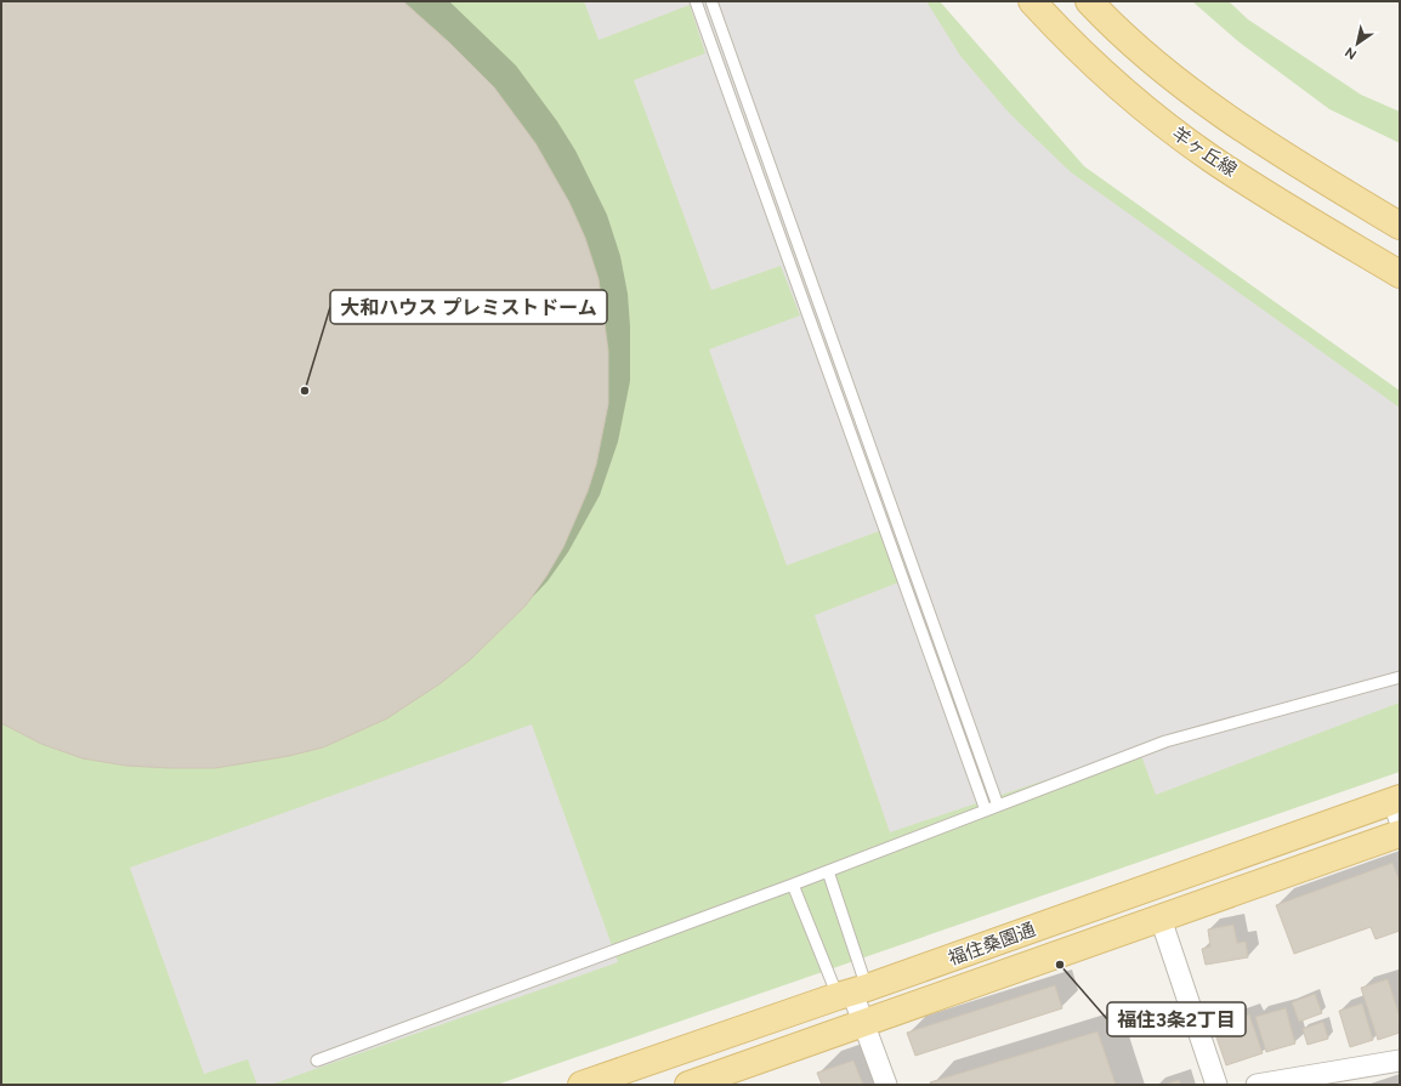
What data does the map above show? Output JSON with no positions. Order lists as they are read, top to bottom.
{
  "streets": {
    "main road": ["羊ヶ丘線", "福住桑園通"]
  },
  "places": ["大和ハウス プレミストドーム", "福住3条2丁目"],
  "north": "bottom left"
}
